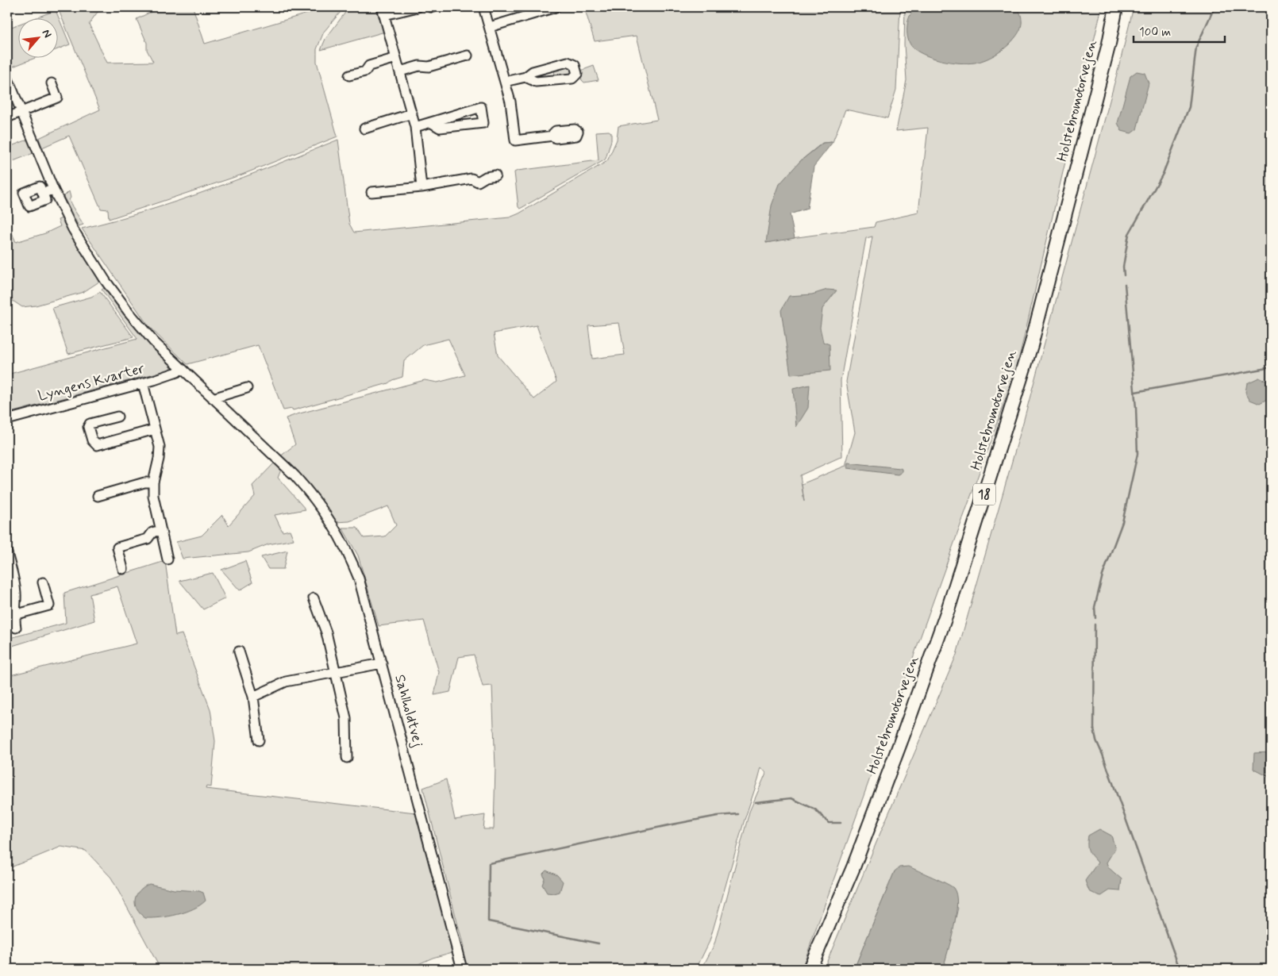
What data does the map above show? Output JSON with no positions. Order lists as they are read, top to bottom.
{
  "streets": {
    "highway": ["Holstebromotorvejen", "18"],
    "street": ["Lyngens Kvarter", "Sahlholdtvej"]
  },
  "crossings": [
    ["Lyngens Kvarter", "Sahlholdtvej"]
  ],
  "scale_bar": "100 m",
  "north": "top right"
}
